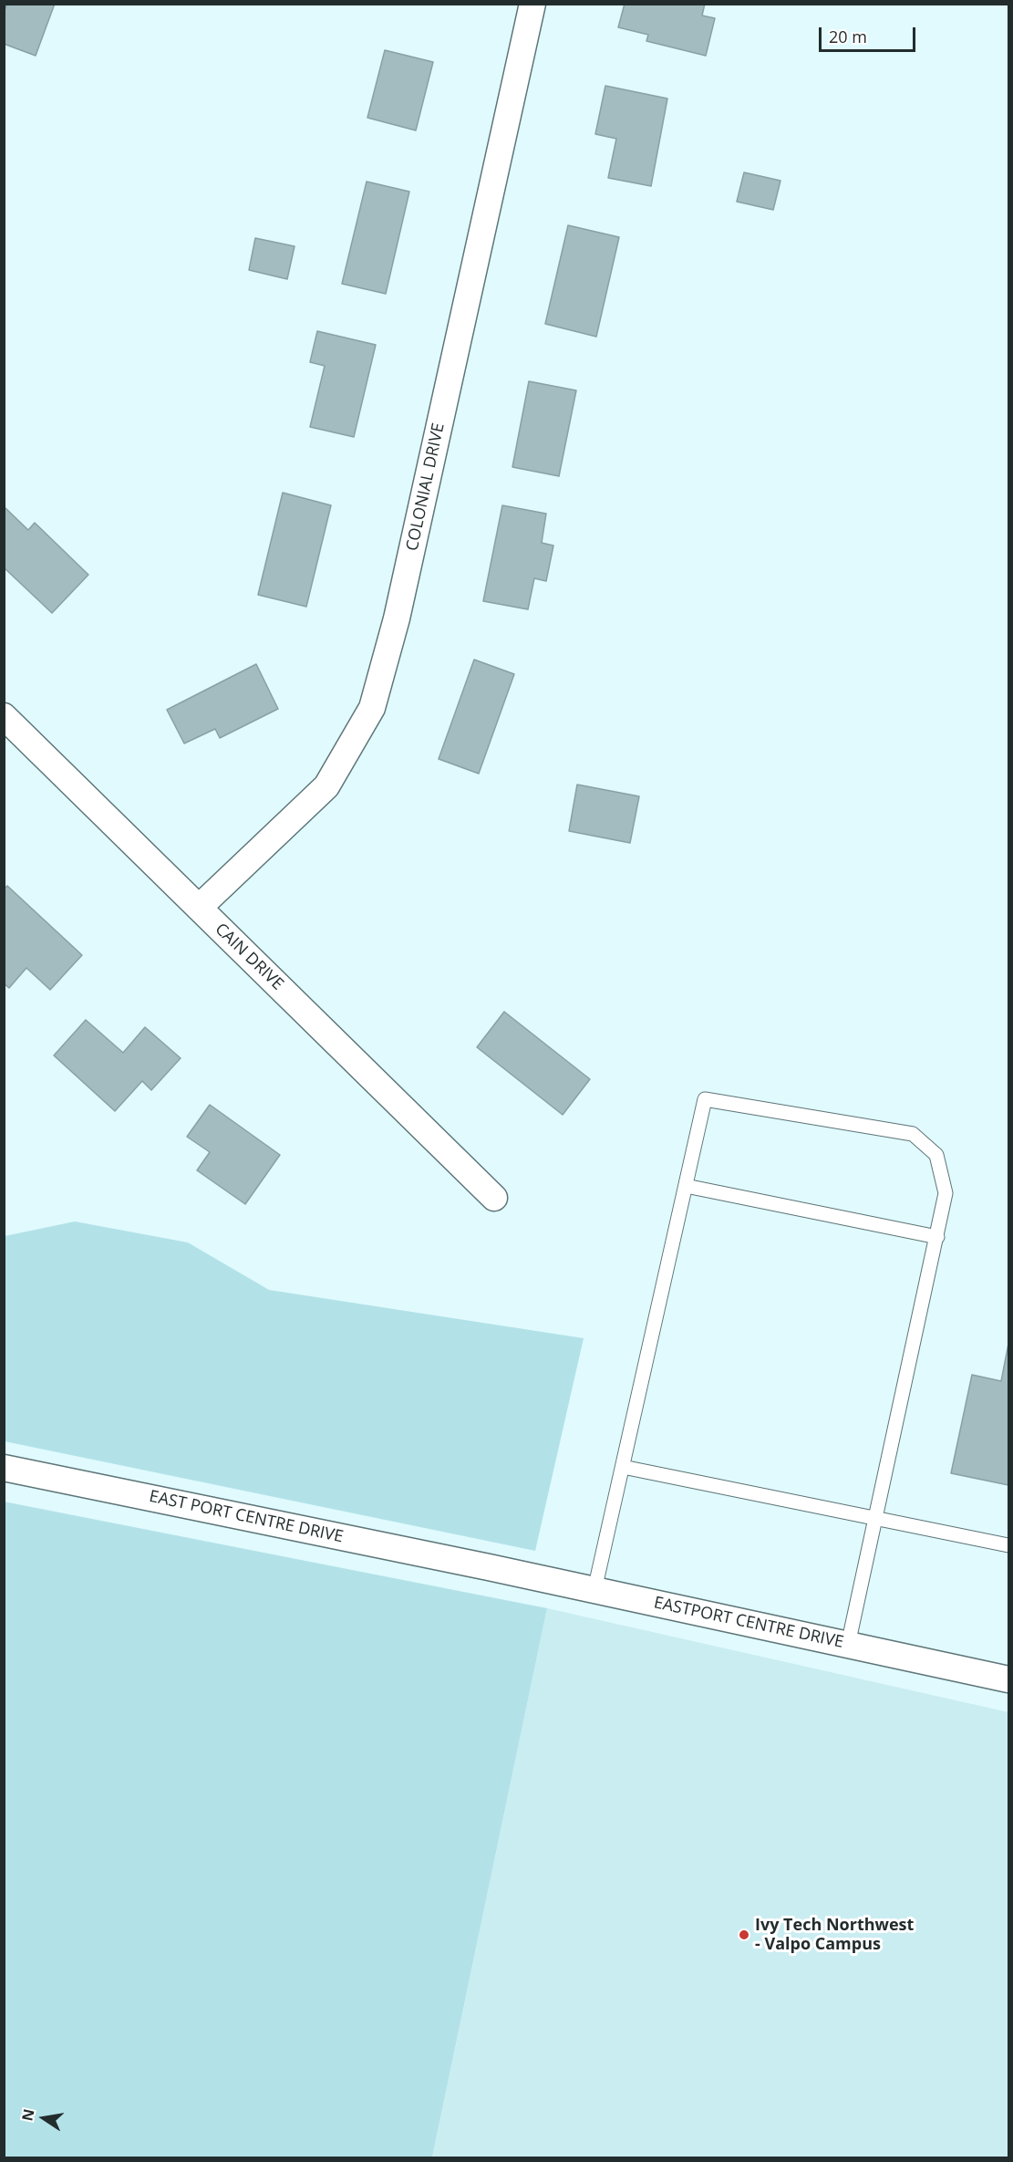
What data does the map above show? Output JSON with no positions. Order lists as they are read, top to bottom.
{
  "streets": {
    "street": [
      "COLONIAL DRIVE",
      "CAIN DRIVE",
      "EAST PORT CENTRE DRIVE",
      "EASTPORT CENTRE DRIVE"
    ]
  },
  "crossings": [
    ["COLONIAL DRIVE", "CAIN DRIVE"],
    ["EAST PORT CENTRE DRIVE", "EASTPORT CENTRE DRIVE"]
  ],
  "places": ["Ivy Tech Northwest - Valpo Campus"],
  "scale_bar": "20 m",
  "north": "left"
}
